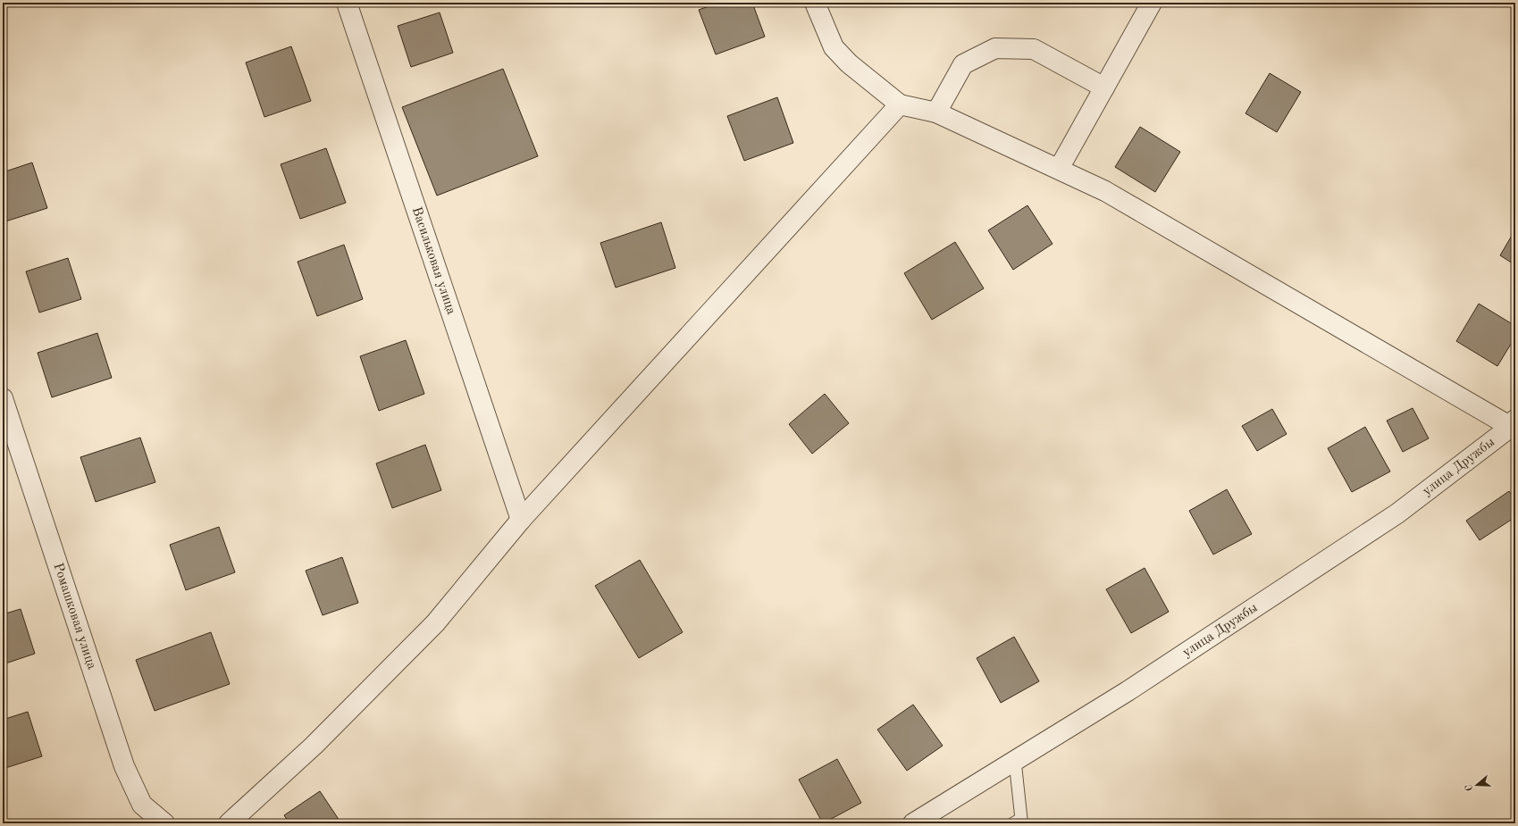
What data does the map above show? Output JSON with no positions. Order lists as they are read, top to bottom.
{
  "streets": {
    "street": ["Васильковая улица", "улица Дружбы", "Ромашковая улица"]
  },
  "north": "left"
}
